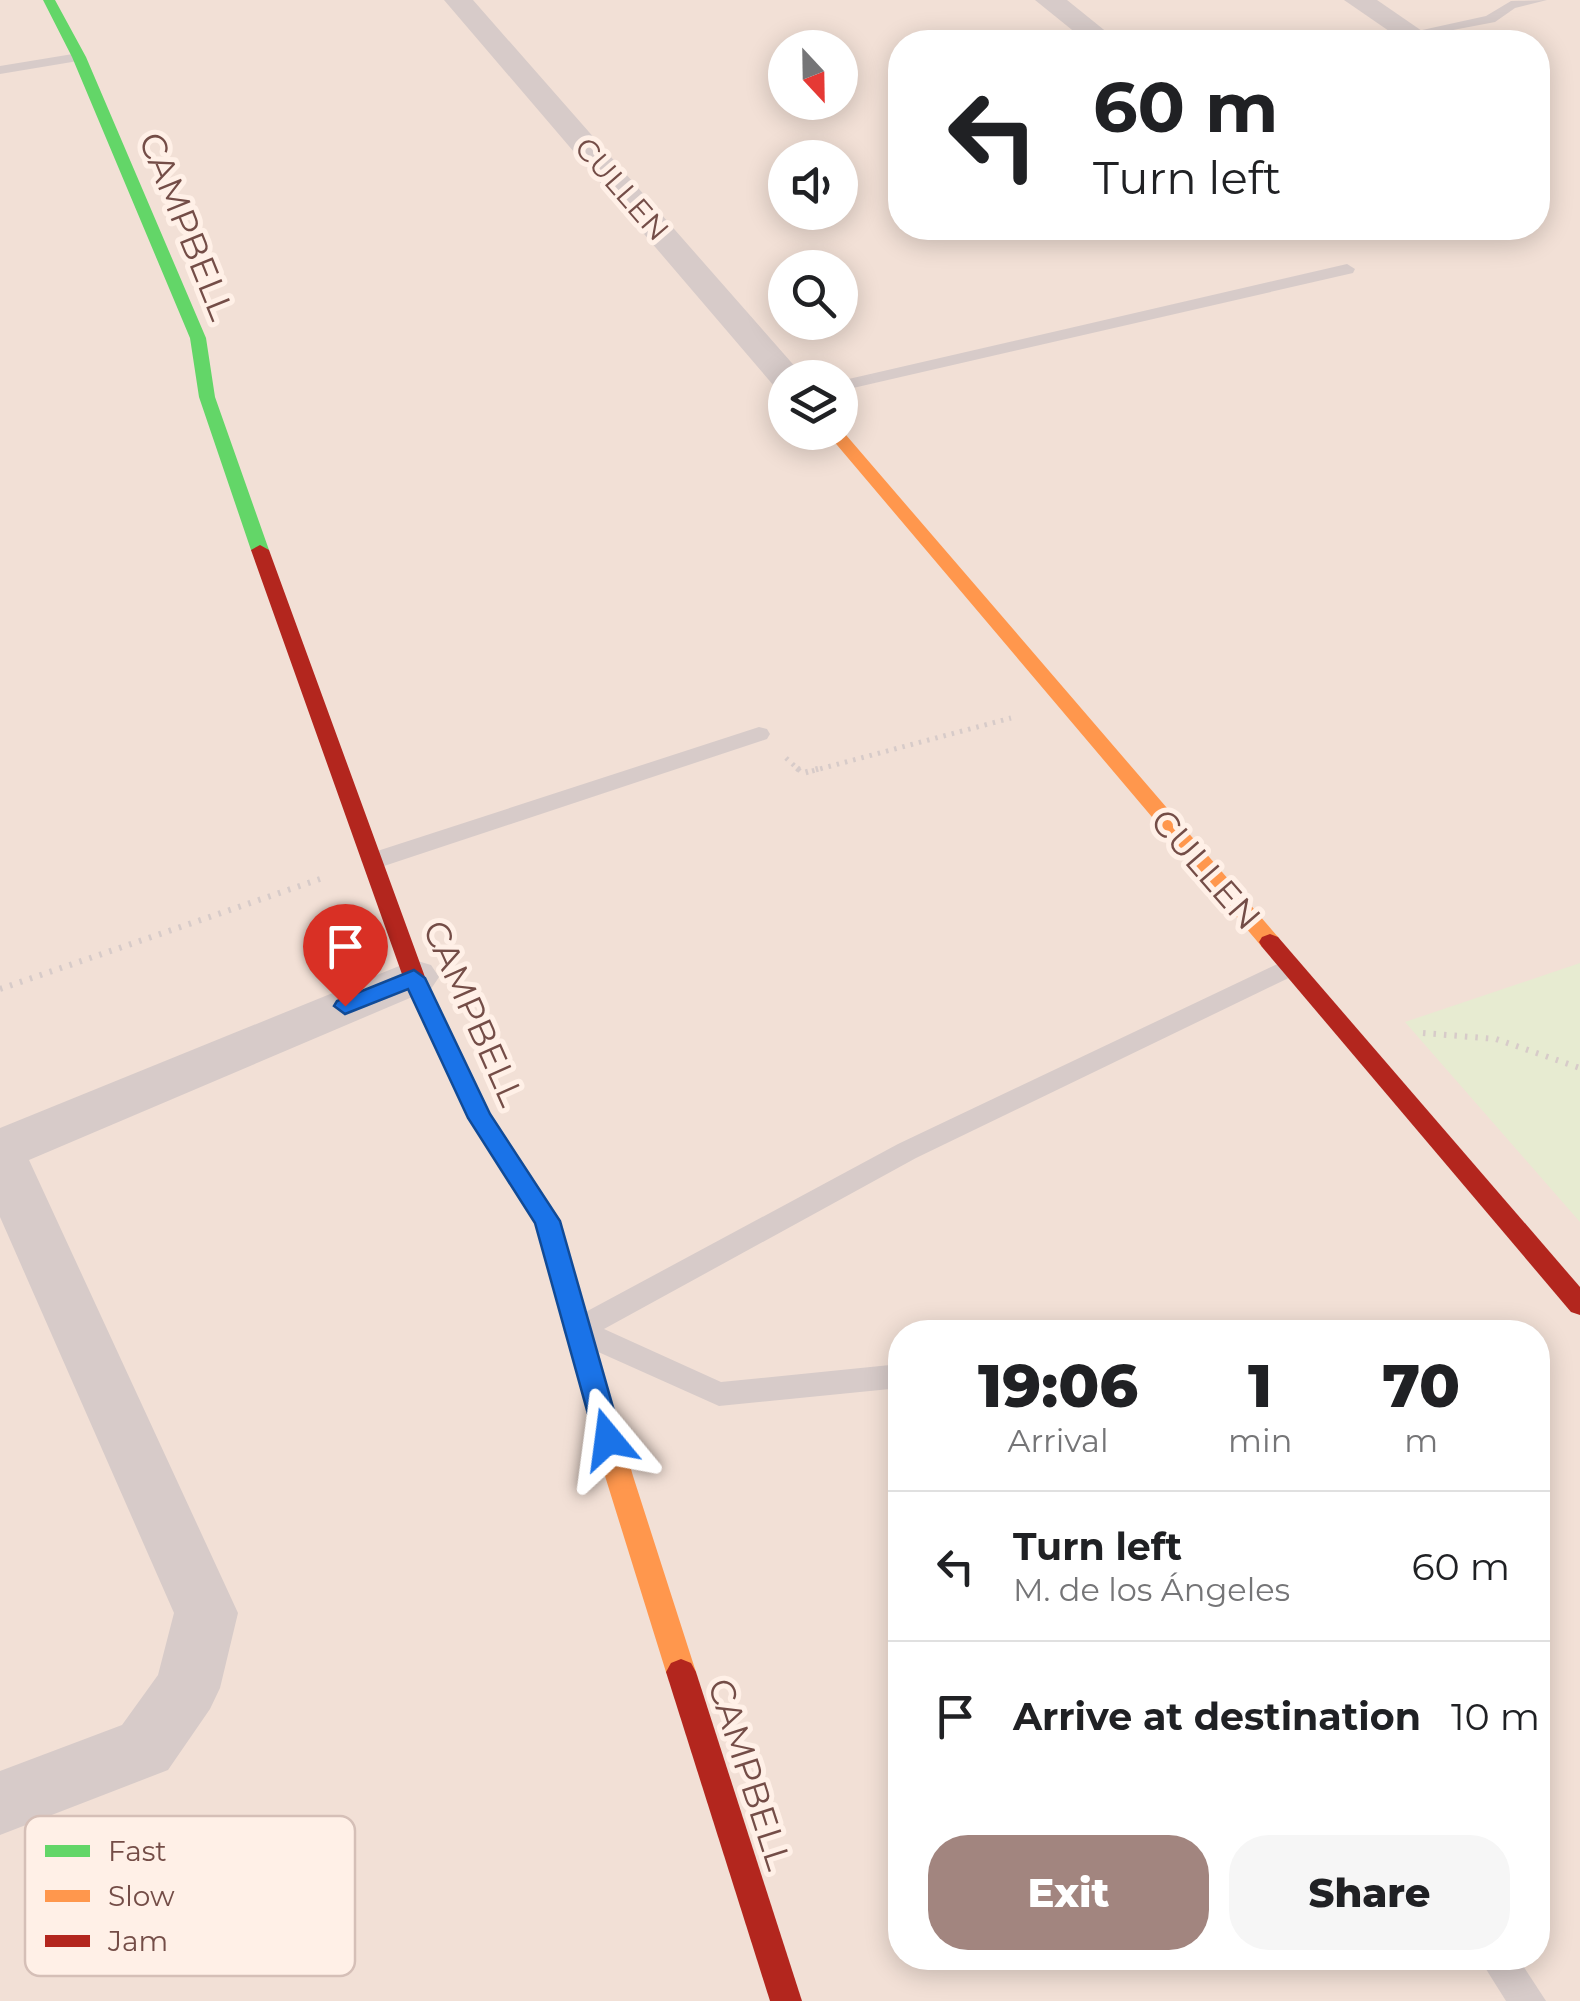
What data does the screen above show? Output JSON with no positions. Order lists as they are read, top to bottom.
{
  "streets": {
    "street": ["CULLEN", "CAMPBELL"]
  },
  "legend": ["Fast", "Slow", "Jam"],
  "north": "bottom",
  "page": {
    "turn": ["60 m", "Turn left"],
    "eta": [
      "19:06",
      "Arrival",
      "1",
      "min",
      "70",
      "m"
    ],
    "list": [
      {
        "name": "Turn left",
        "note": "M. de los Ángeles",
        "value": "60 m"
      },
      {
        "name": "Arrive at destination",
        "value": "10 m"
      }
    ],
    "buttons": ["Exit", "Share"]
  }
}
